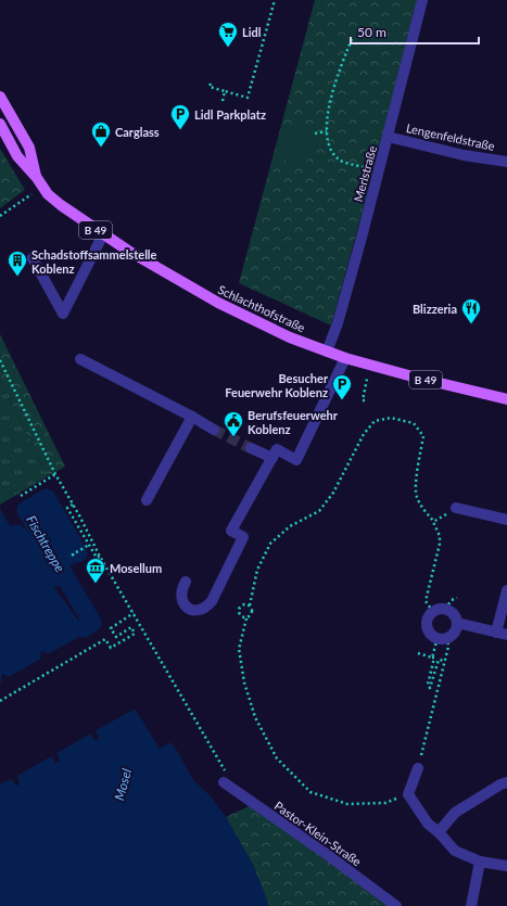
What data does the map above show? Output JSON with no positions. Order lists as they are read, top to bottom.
{
  "streets": {
    "main road": ["B 49", "Schlachthofstraße"],
    "street": ["Lengenfeldstraße", "Merlstraße", "Pastor-Klein-Straße"]
  },
  "crossings": [
    ["Lengenfeldstraße", "Merlstraße"],
    ["Merlstraße", "Schlachthofstraße"]
  ],
  "water": ["Fischtreppe", "Mosel"],
  "places": {
    "supermarket": ["Lidl"],
    "parking": ["Lidl Parkplatz", "Besucher Feuerwehr Koblenz"],
    "shop": ["Carglass"],
    "building": ["Schadstoffsammelstelle Koblenz"],
    "restaurant": ["Blizzeria"],
    "public building": ["Berufsfeuerwehr Koblenz"],
    "museum": ["Mosellum"]
  },
  "scale_bar": "50 m"
}
